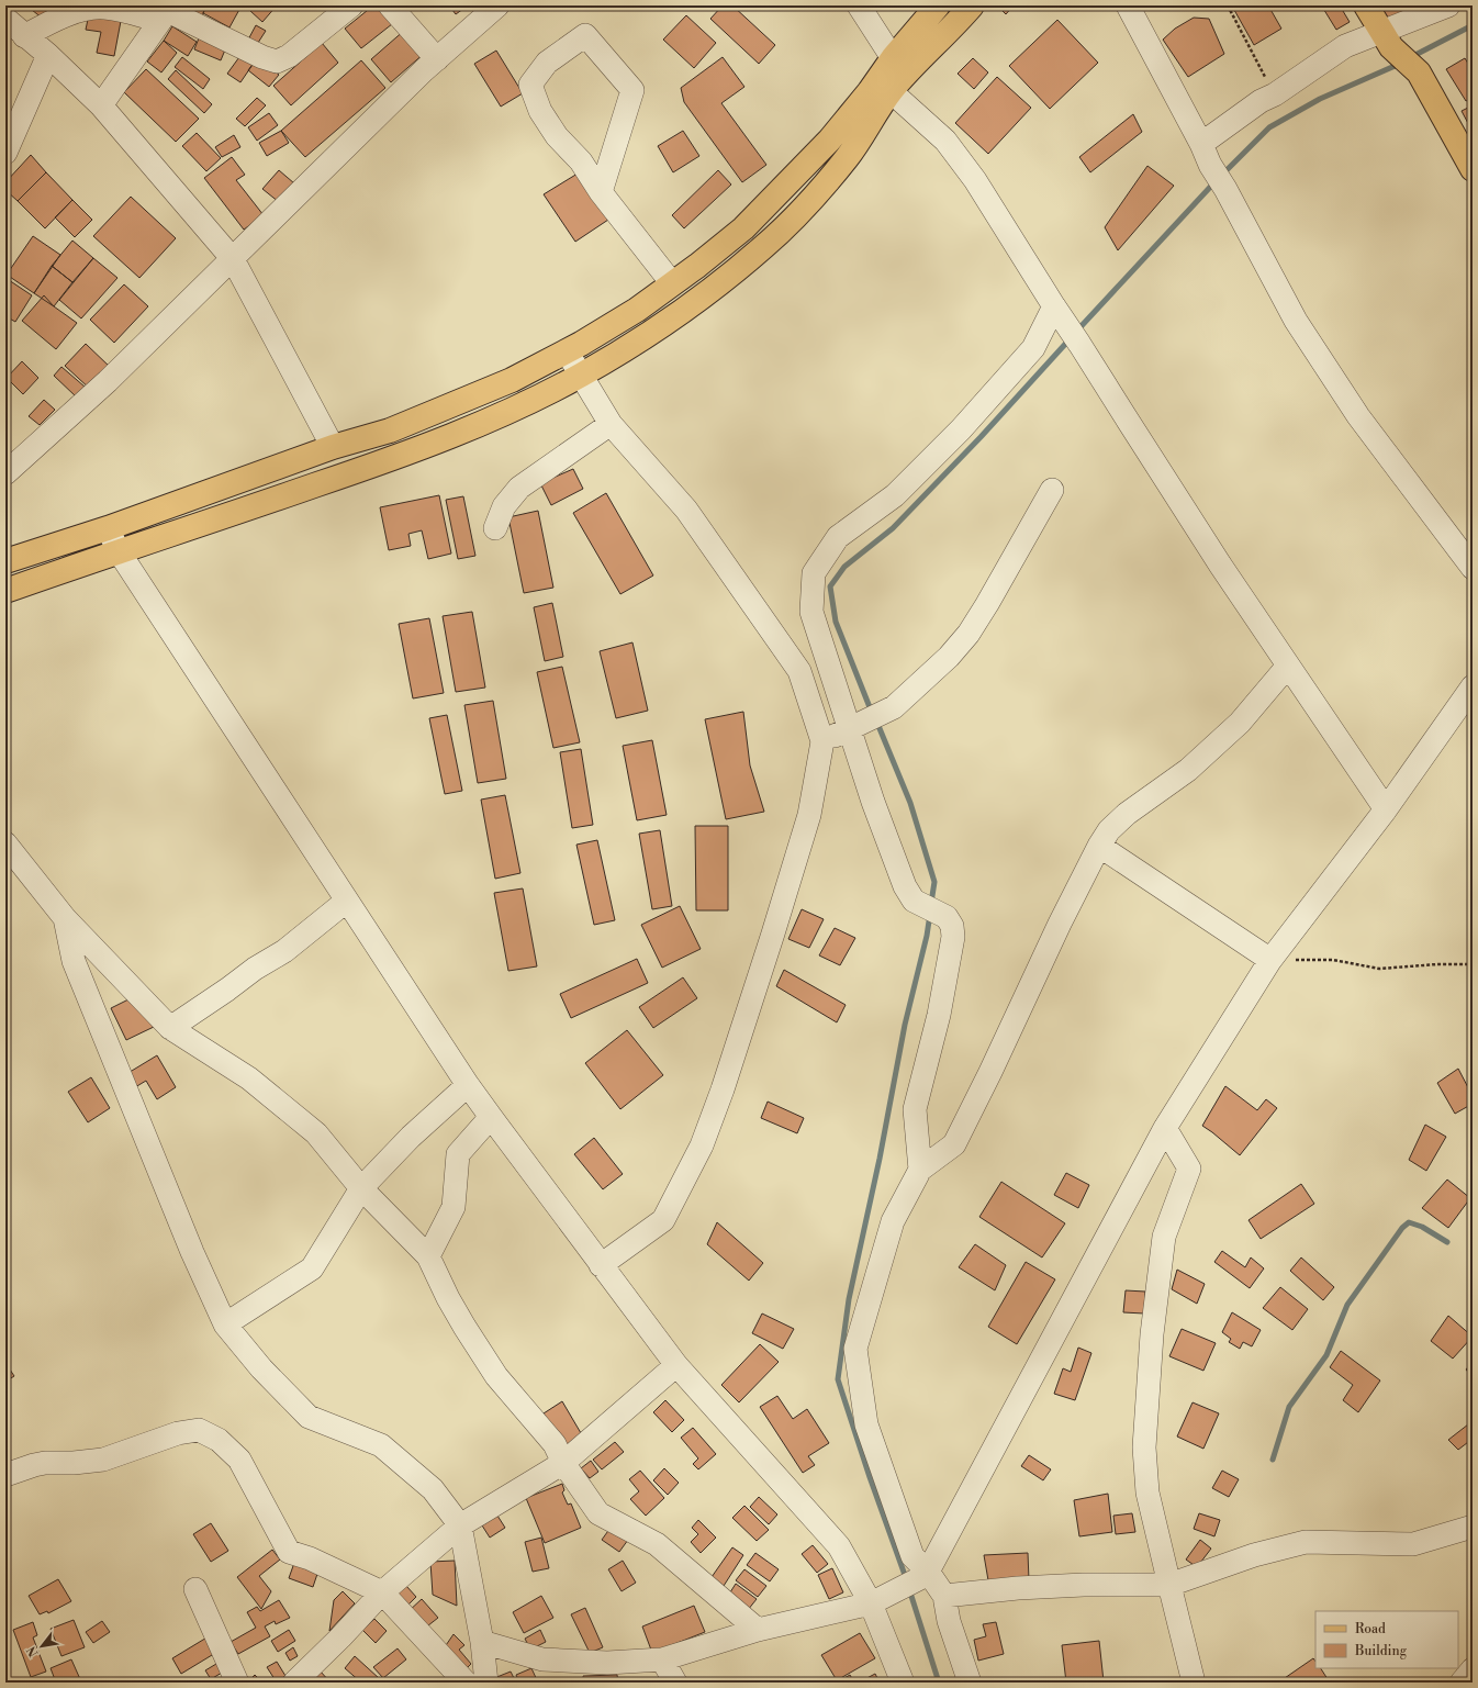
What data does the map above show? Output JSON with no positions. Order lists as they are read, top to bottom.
{
  "legend": ["Road", "Building"],
  "north": "bottom left"
}
